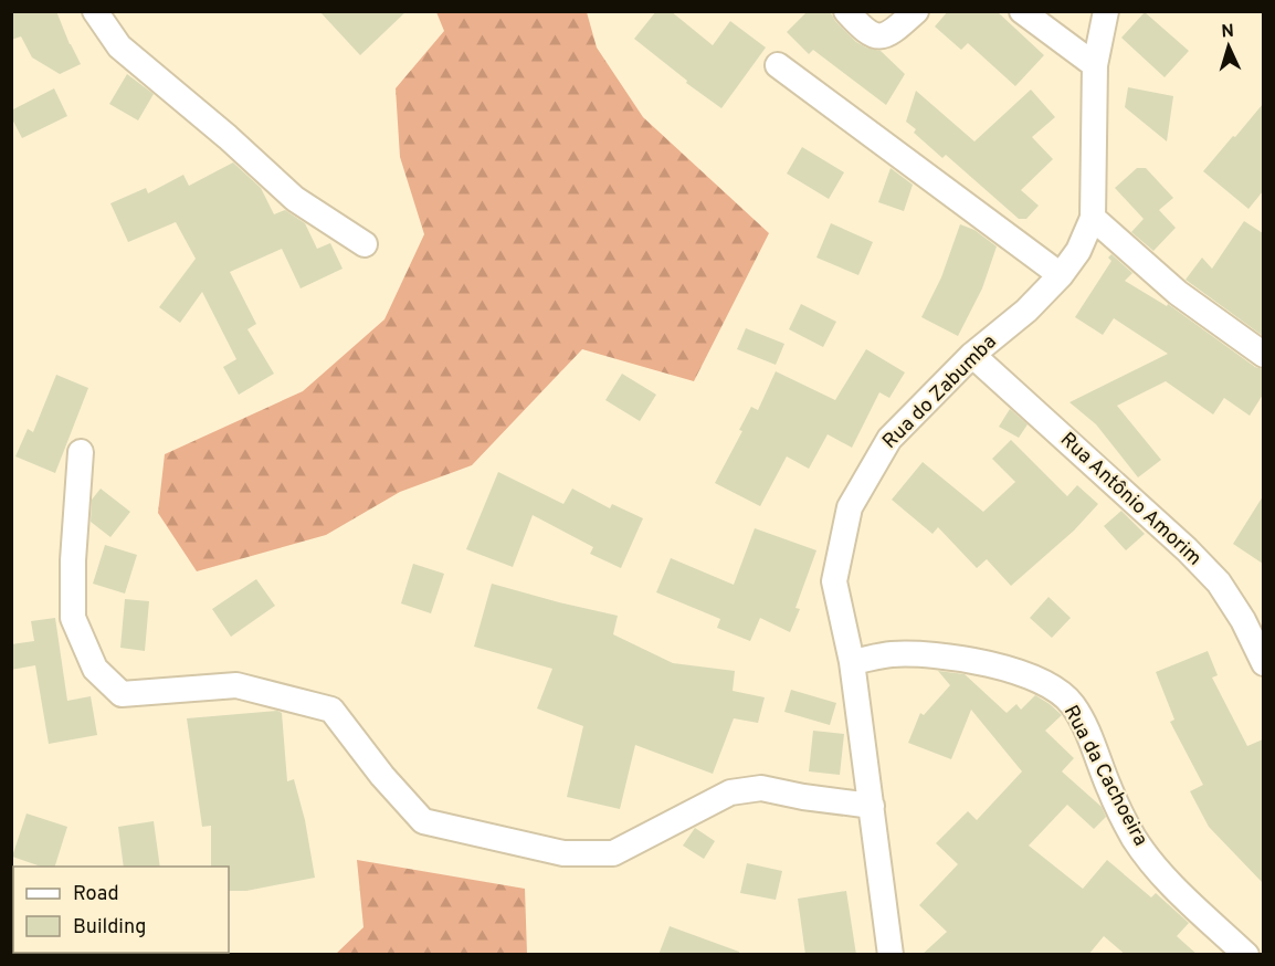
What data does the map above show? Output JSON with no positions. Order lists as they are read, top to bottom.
{
  "streets": {
    "street": ["Rua do Zabumba", "Rua Antônio Amorim", "Rua da Cachoeira"]
  },
  "crossings": [
    ["Rua do Zabumba", "Rua Antônio Amorim"],
    ["Rua do Zabumba", "Rua da Cachoeira"]
  ],
  "legend": ["Road", "Building"],
  "north": "top"
}
